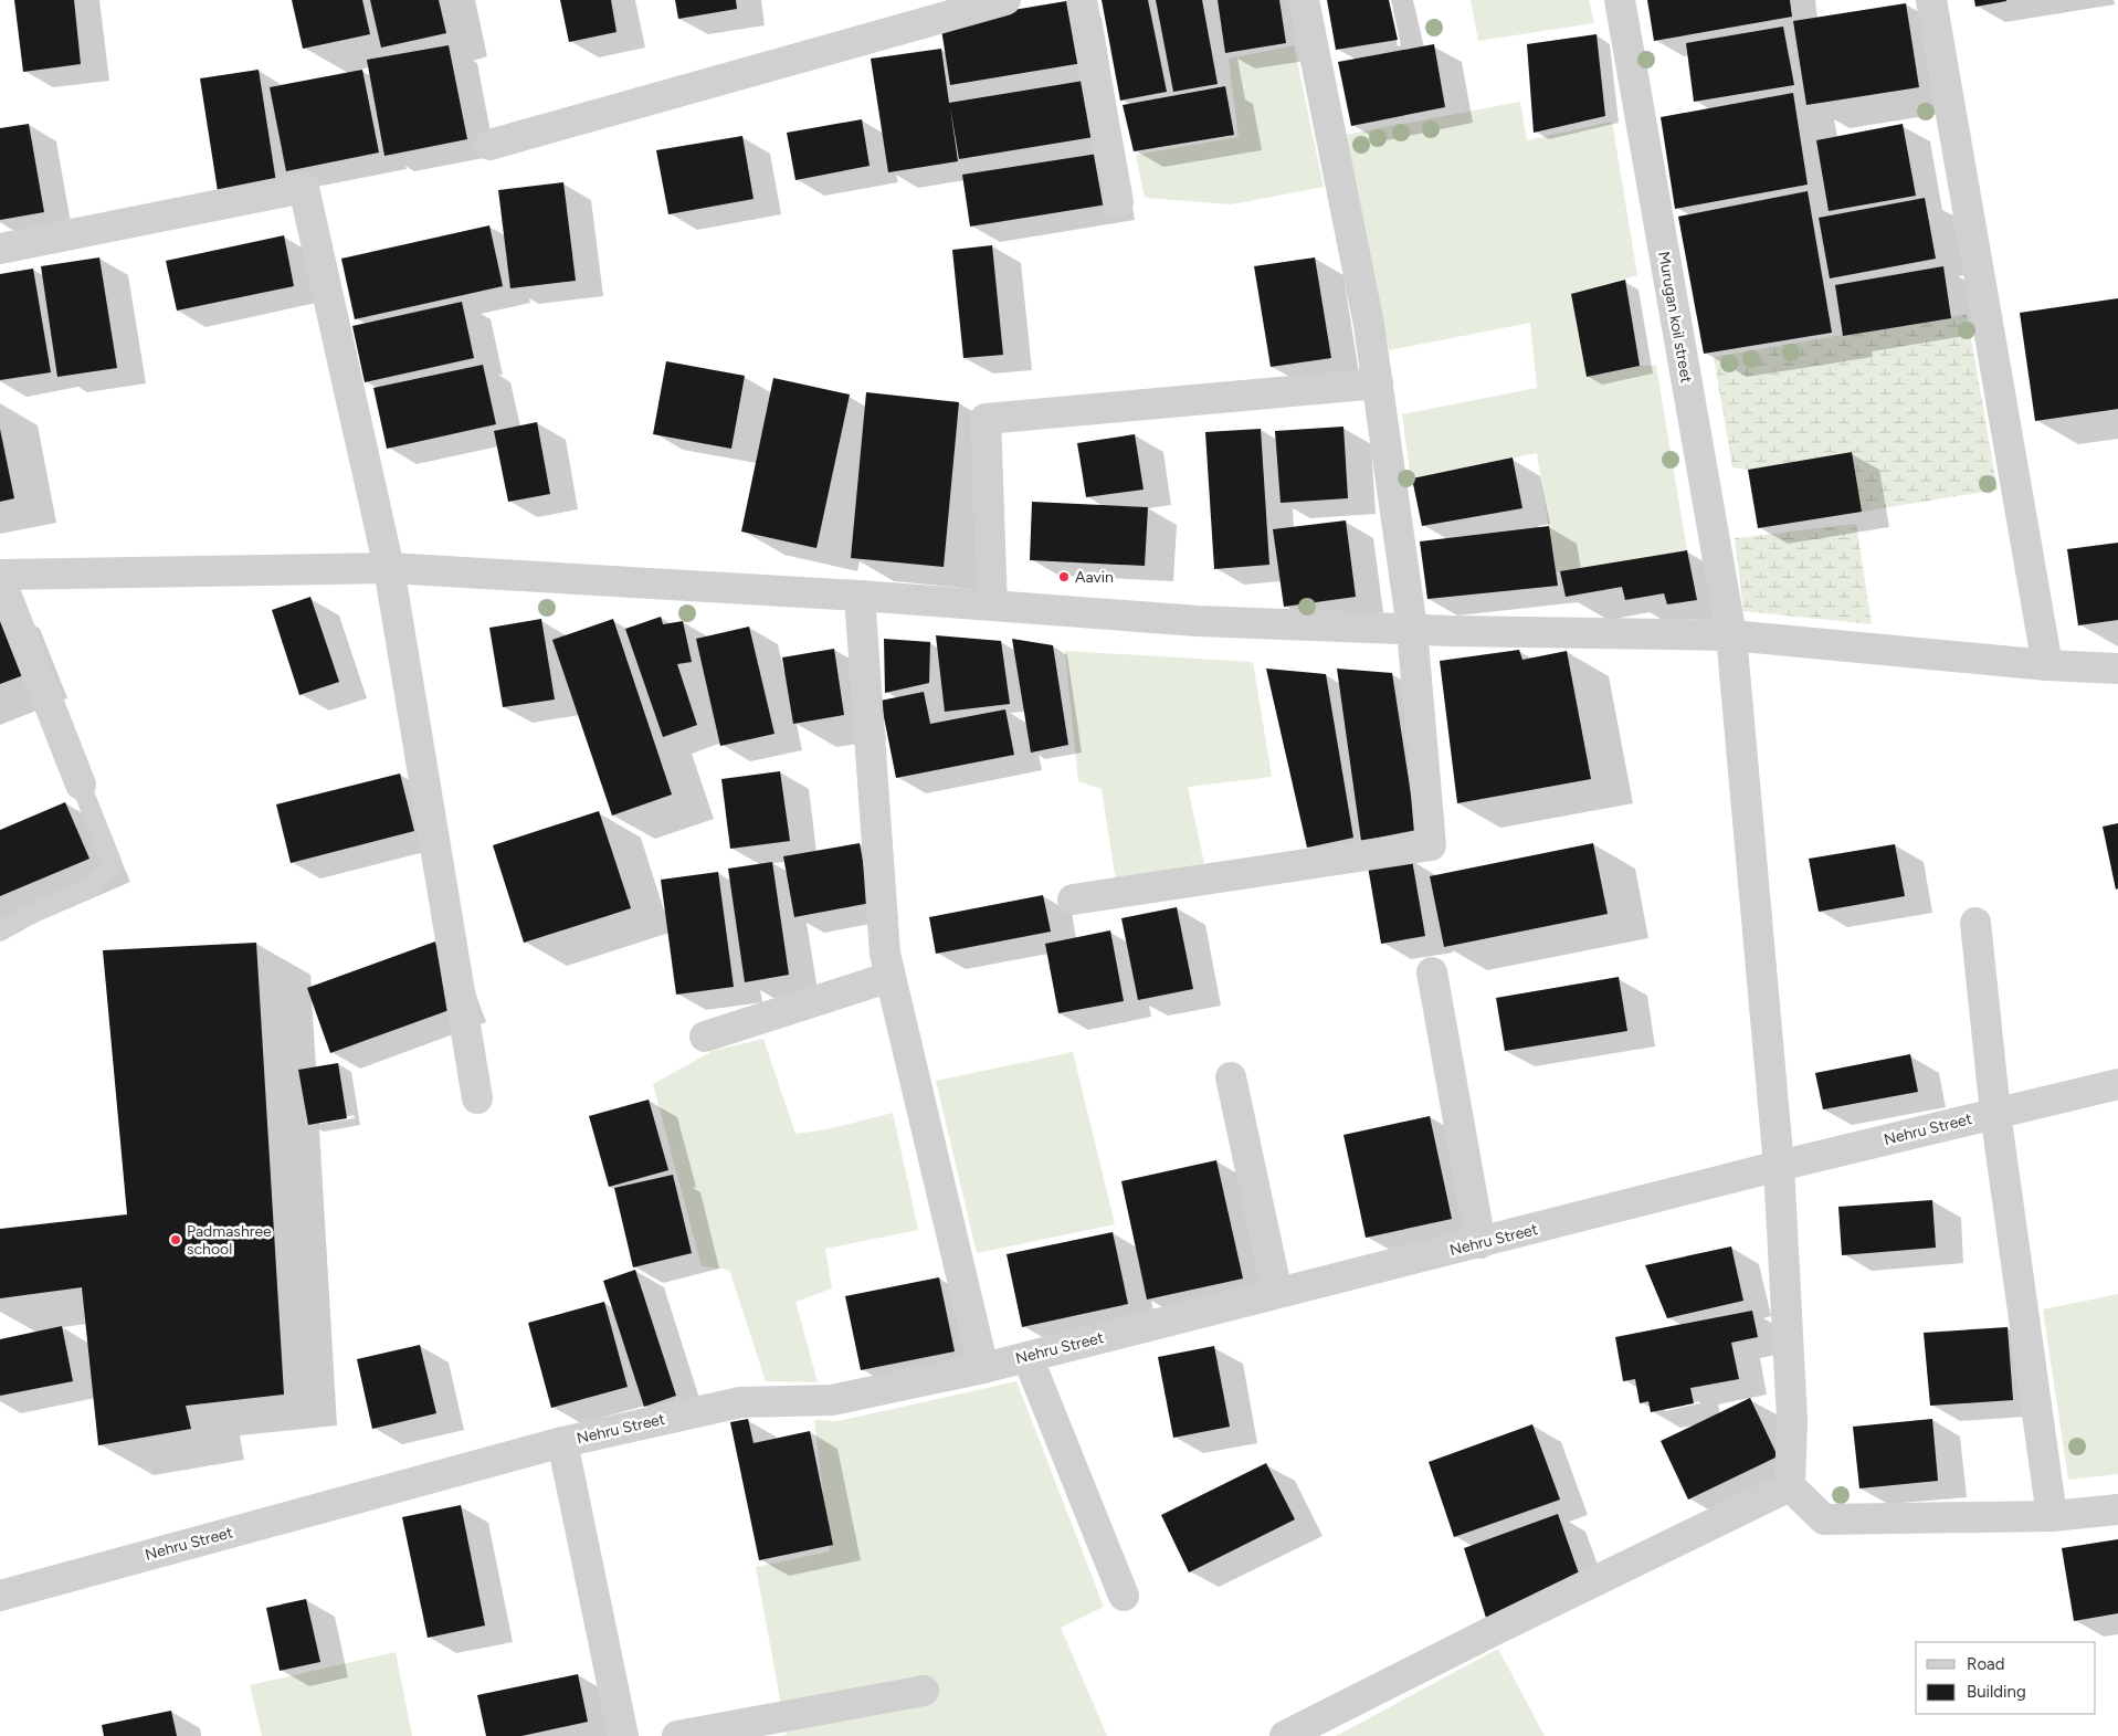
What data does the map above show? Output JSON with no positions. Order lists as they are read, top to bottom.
{
  "streets": {
    "street": ["Murugan koil street", "Nehru Street"]
  },
  "crossings": [
    ["Murugan koil street", "Nehru Street"]
  ],
  "places": ["Aavin", "Padmashree school"],
  "legend": ["Road", "Building"]
}
